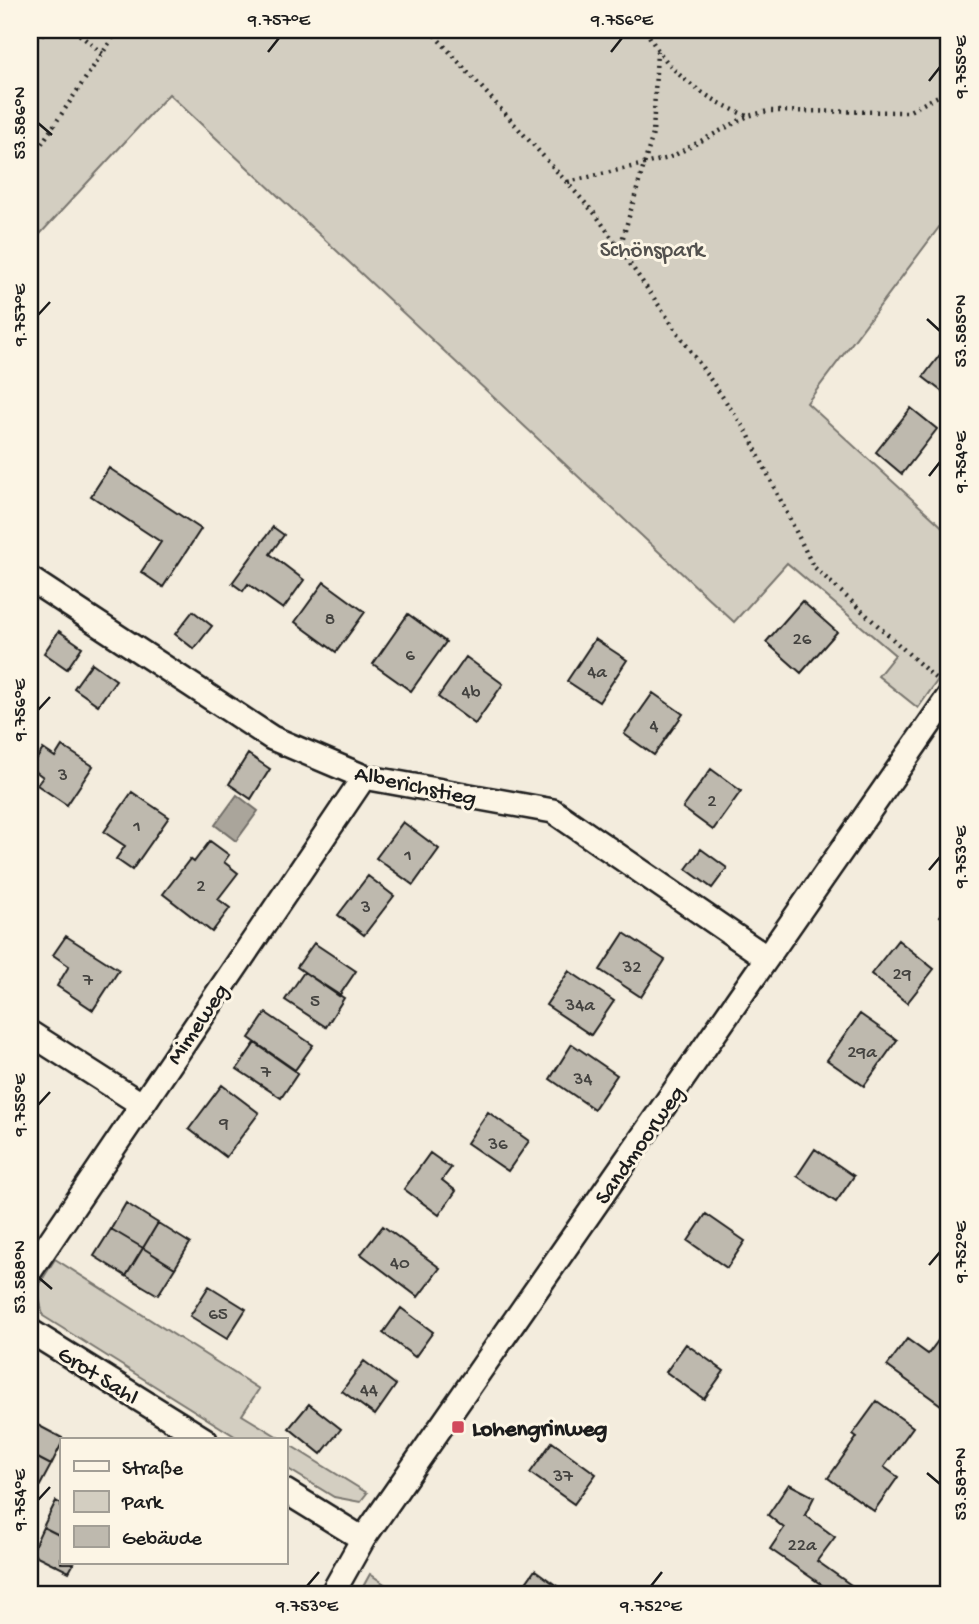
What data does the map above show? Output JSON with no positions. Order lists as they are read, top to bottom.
{
  "streets": {
    "street": [
      "Alberichstieg",
      "Mimeweg",
      "Sandmoorweg",
      "Grot Sahl"
    ]
  },
  "crossings": [
    ["Alberichstieg", "Mimeweg"],
    ["Alberichstieg", "Sandmoorweg"]
  ],
  "parks": ["Schönspark"],
  "places": {
    "transit": ["Lohengrinweg"]
  },
  "house_numbers": [
    "8",
    "26",
    "6",
    "4a",
    "4b",
    "4",
    "3",
    "2",
    "1",
    "1",
    "2",
    "3",
    "32",
    "29",
    "7",
    "5",
    "34a",
    "29a",
    "7",
    "34",
    "9",
    "36",
    "40",
    "65",
    "44",
    "37",
    "22a"
  ],
  "legend": ["Straße", "Park", "Gebäude"],
  "coordinates": [
    "9.757°E",
    "9.756°E",
    "9.755°E",
    "53.586°N",
    "53.585°N",
    "9.754°E",
    "9.753°E",
    "9.752°E",
    "53.588°N",
    "53.587°N"
  ]
}
